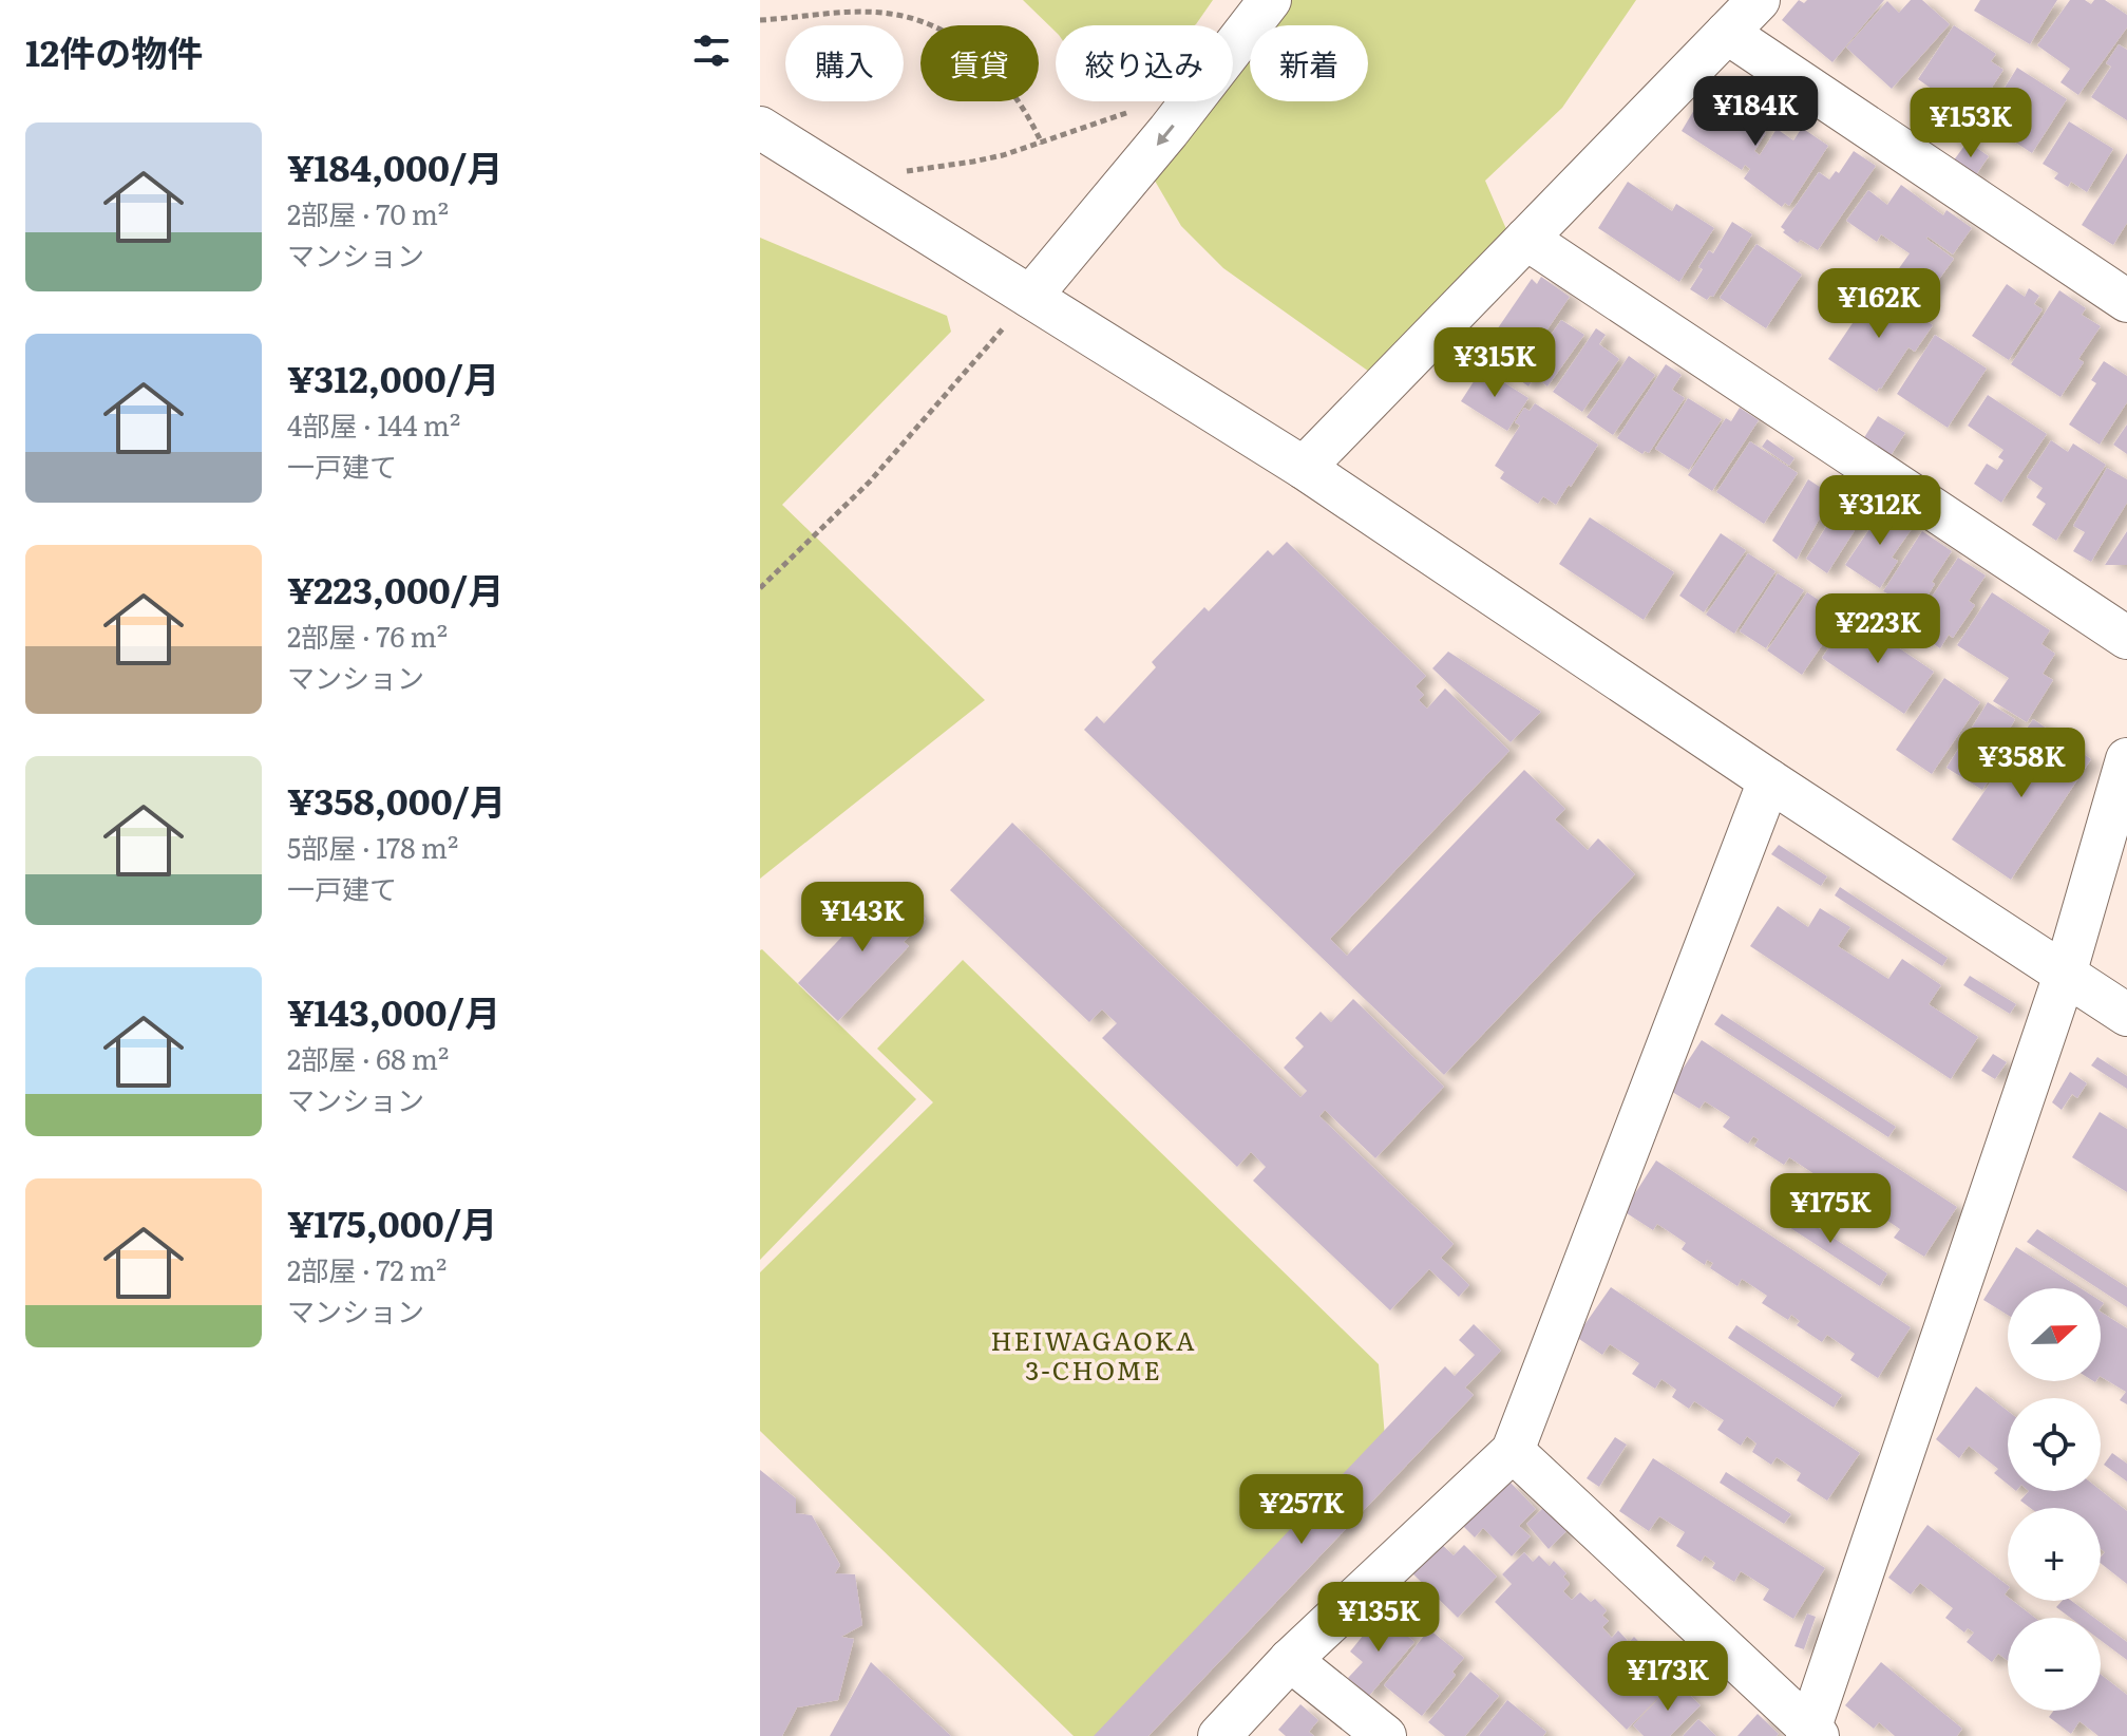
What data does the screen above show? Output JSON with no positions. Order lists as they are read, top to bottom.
{
  "districts": ["HEIWAGAOKA 3-CHOME"],
  "north": "right",
  "page": {
    "heading": "12件の物件",
    "chip": [
      "購入",
      "賃貸",
      "絞り込み",
      "新着"
    ],
    "price": [
      "¥184K",
      "¥153K",
      "¥162K",
      "¥315K",
      "¥312K",
      "¥223K",
      "¥358K",
      "¥143K",
      "¥175K",
      "¥257K",
      "¥135K",
      "¥173K"
    ],
    "list": [
      {
        "name": "¥184,000/月",
        "note": "2部屋 · 70 m² · マンション"
      },
      {
        "name": "¥312,000/月",
        "note": "4部屋 · 144 m² · 一戸建て"
      },
      {
        "name": "¥223,000/月",
        "note": "2部屋 · 76 m² · マンション"
      },
      {
        "name": "¥358,000/月",
        "note": "5部屋 · 178 m² · 一戸建て"
      },
      {
        "name": "¥143,000/月",
        "note": "2部屋 · 68 m² · マンション"
      },
      {
        "name": "¥175,000/月",
        "note": "2部屋 · 72 m² · マンション"
      }
    ],
    "map_buttons": ["+", "−"]
  }
}
